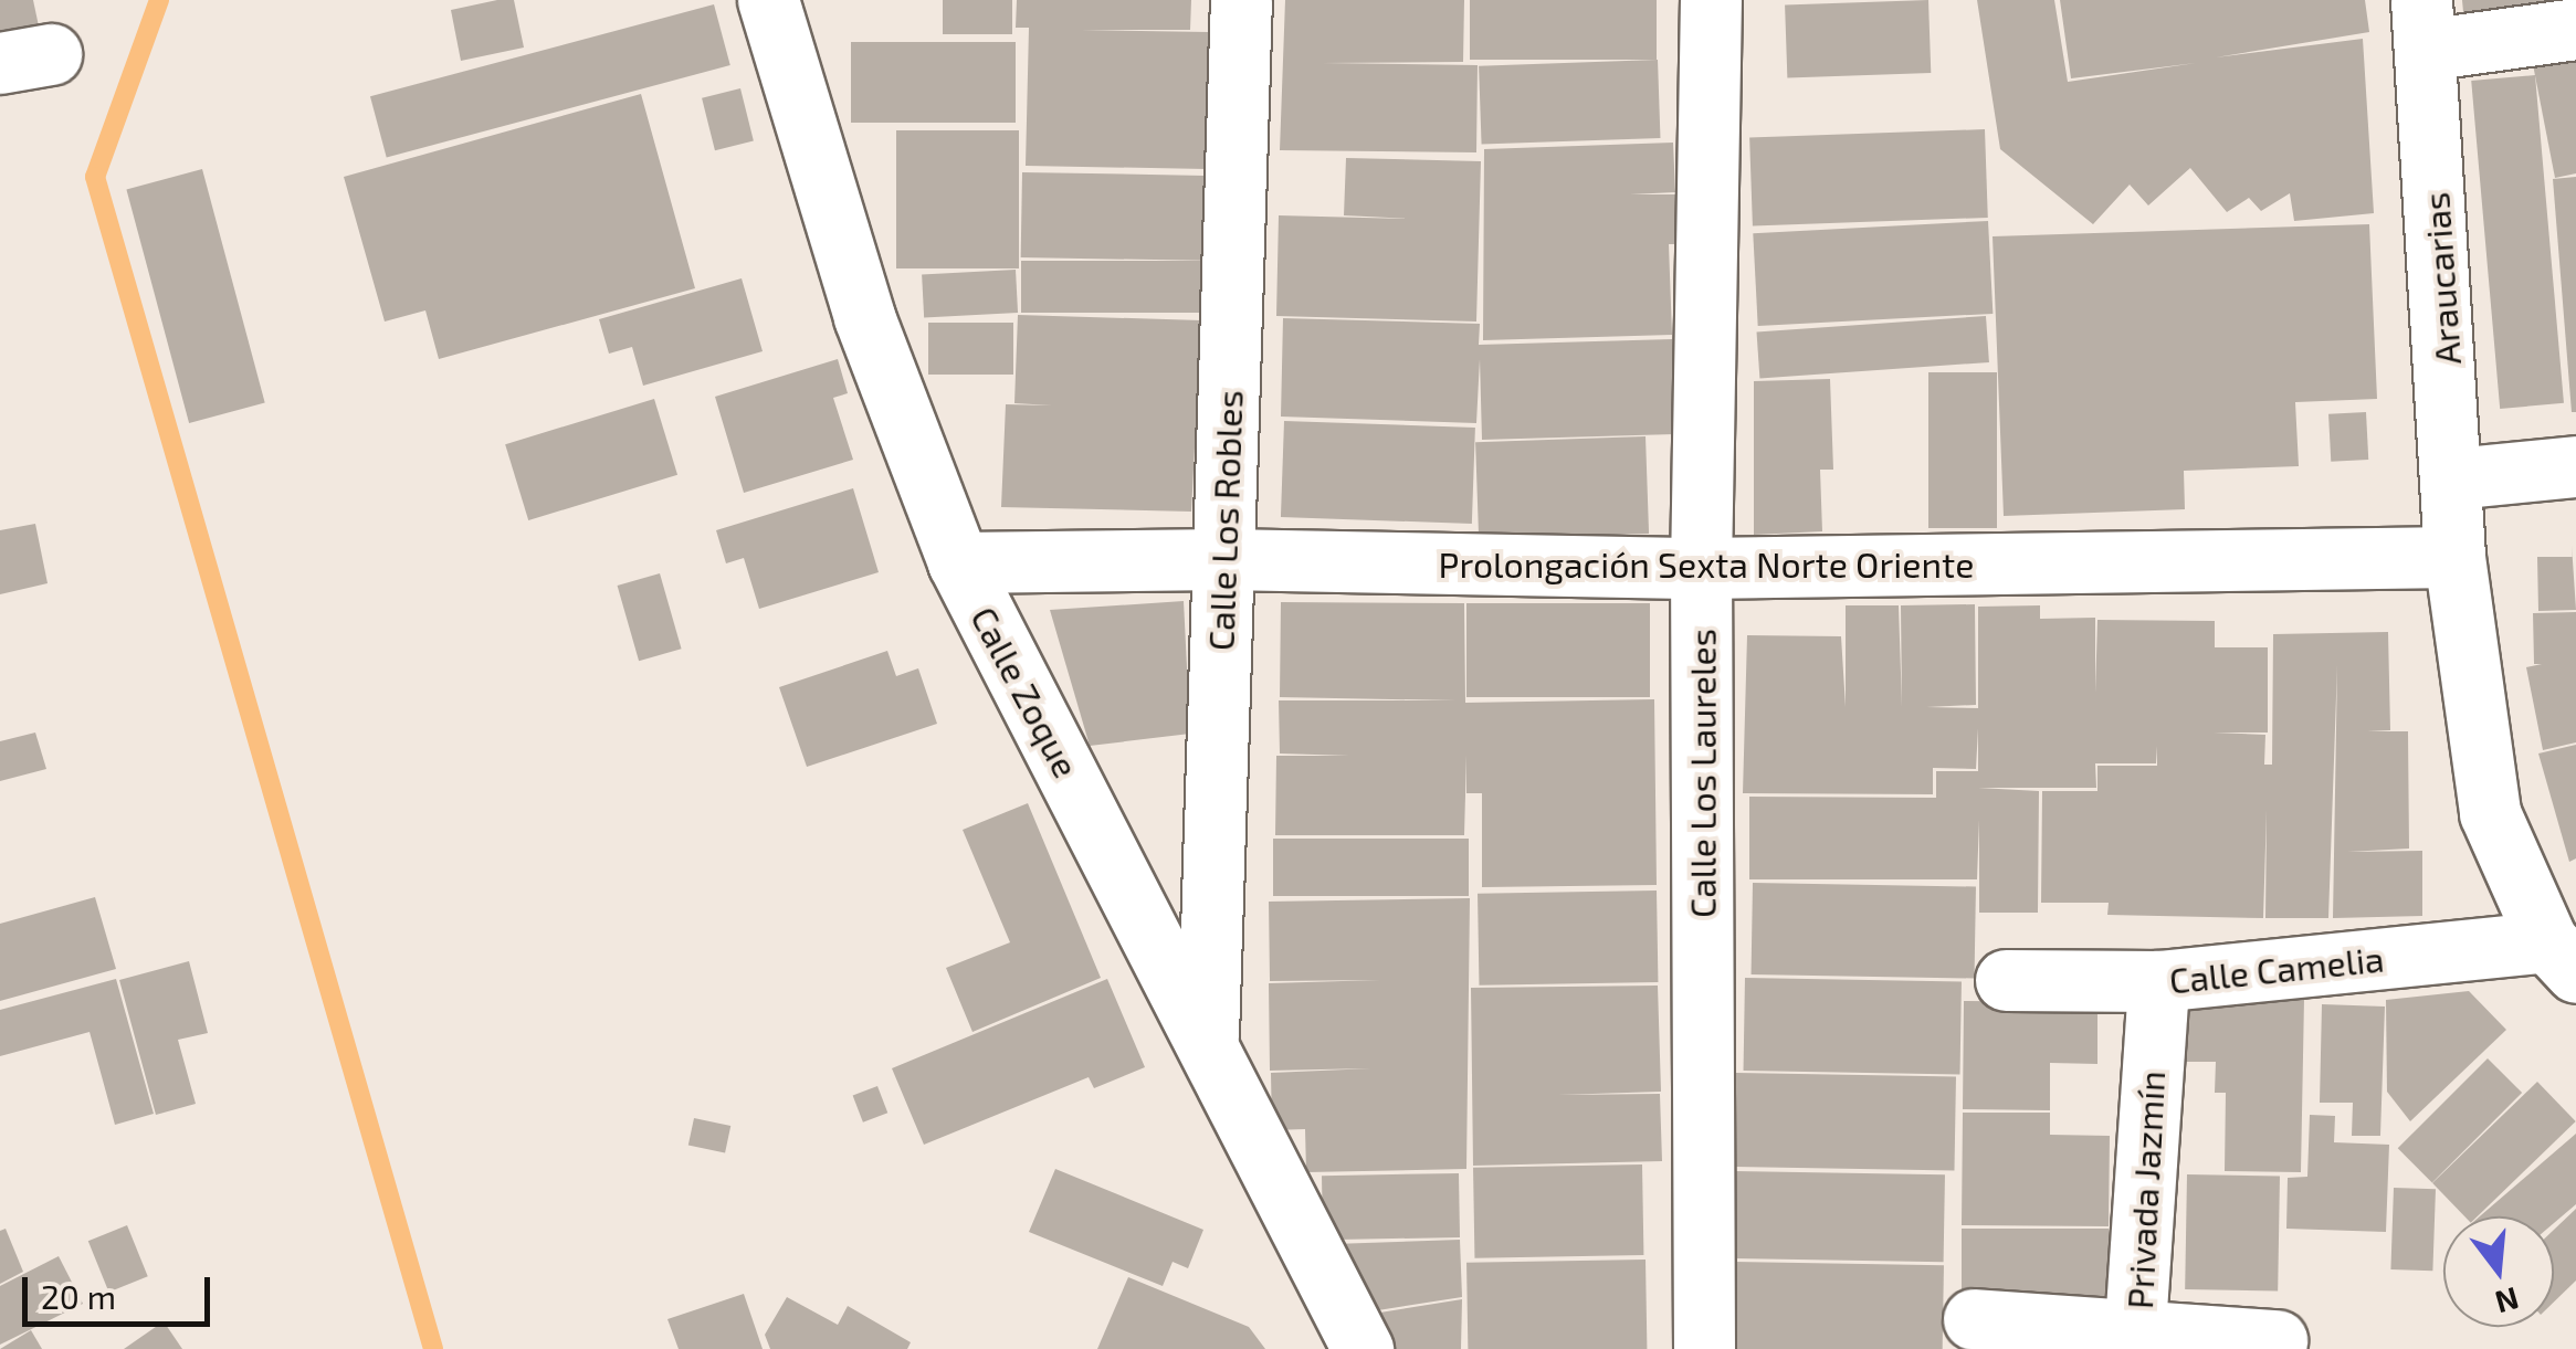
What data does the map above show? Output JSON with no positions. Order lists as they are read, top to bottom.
{
  "streets": {
    "street": [
      "Araucarias",
      "Calle Los Robles",
      "Prolongación Sexta Norte Oriente",
      "Calle Zoque",
      "Calle Los Laureles",
      "Calle Camelia",
      "Privada Jazmín"
    ]
  },
  "crossings": [
    ["Araucarias", "Prolongación Sexta Norte Oriente"],
    ["Araucarias", "Calle Camelia"],
    ["Calle Los Robles", "Prolongación Sexta Norte Oriente"],
    ["Calle Los Robles", "Calle Zoque"],
    ["Prolongación Sexta Norte Oriente", "Calle Zoque"],
    ["Prolongación Sexta Norte Oriente", "Calle Los Laureles"],
    ["Calle Camelia", "Privada Jazmín"]
  ],
  "scale_bar": "20 m",
  "north": "bottom"
}
